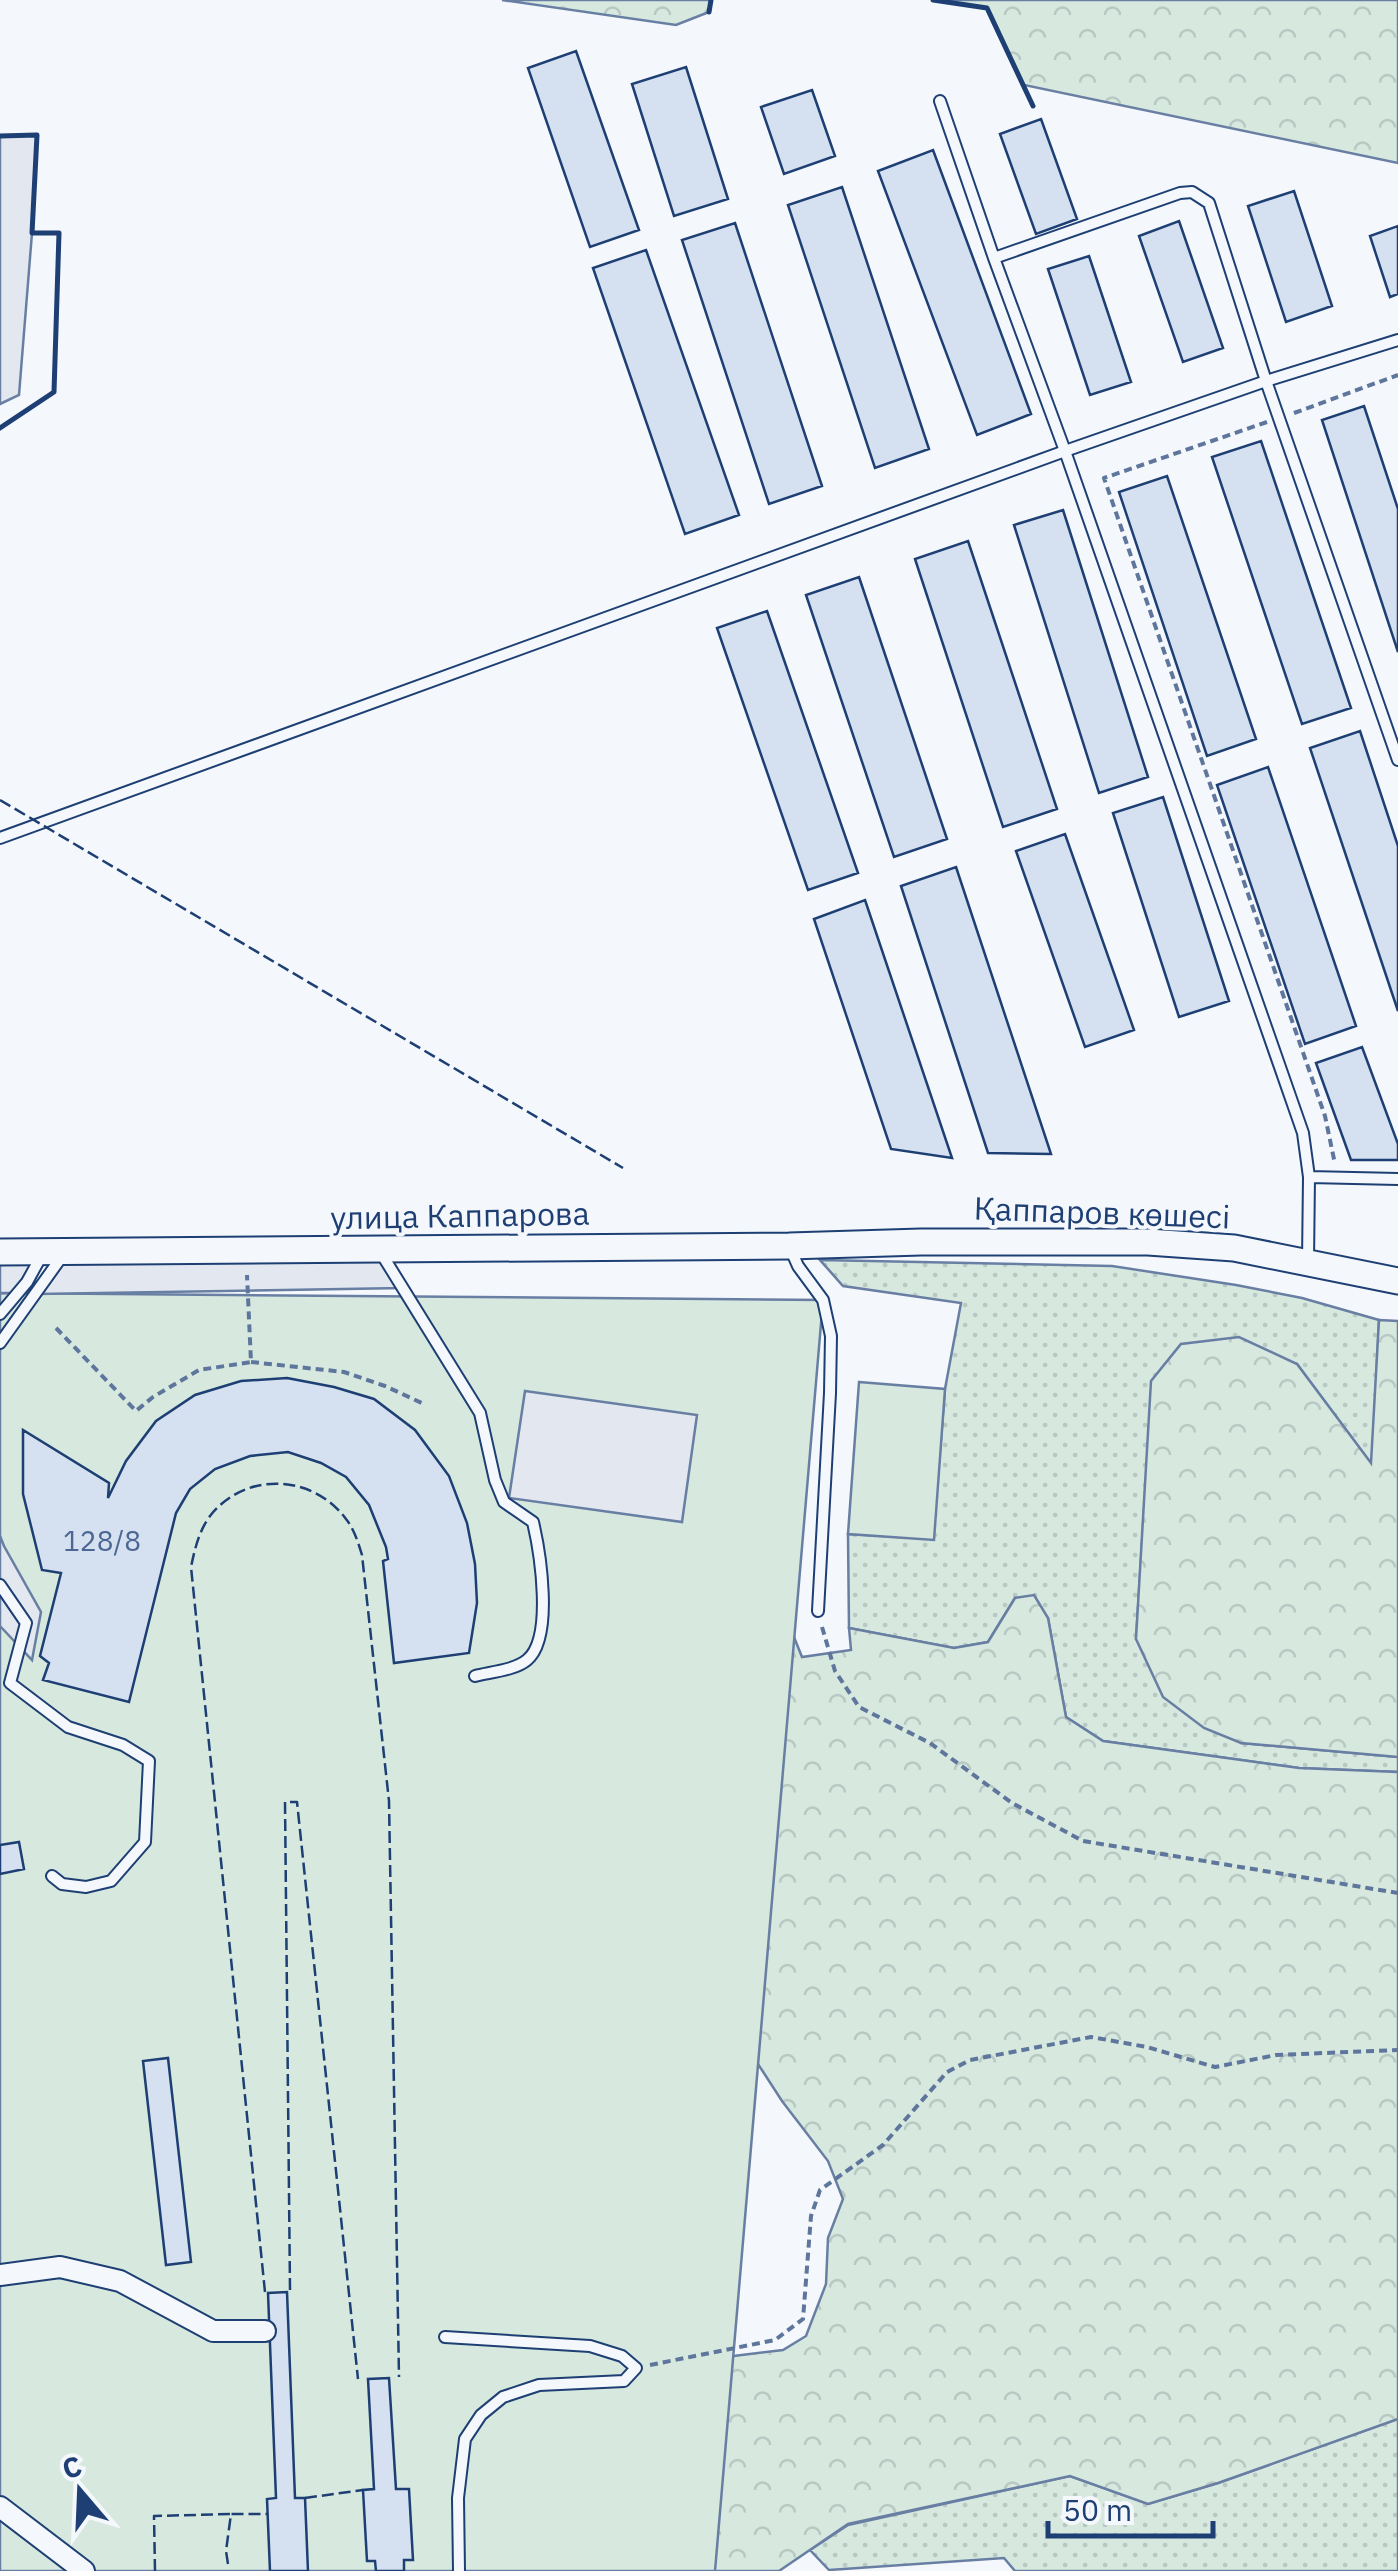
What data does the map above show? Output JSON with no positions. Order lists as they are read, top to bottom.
{
  "streets": {
    "street": ["Қаппаров көшесі", "улица Каппарова"]
  },
  "crossings": [
    ["Қаппаров көшесі", "улица Каппарова"]
  ],
  "house_numbers": ["128/8"],
  "scale_bar": "50 m",
  "north": "top"
}
